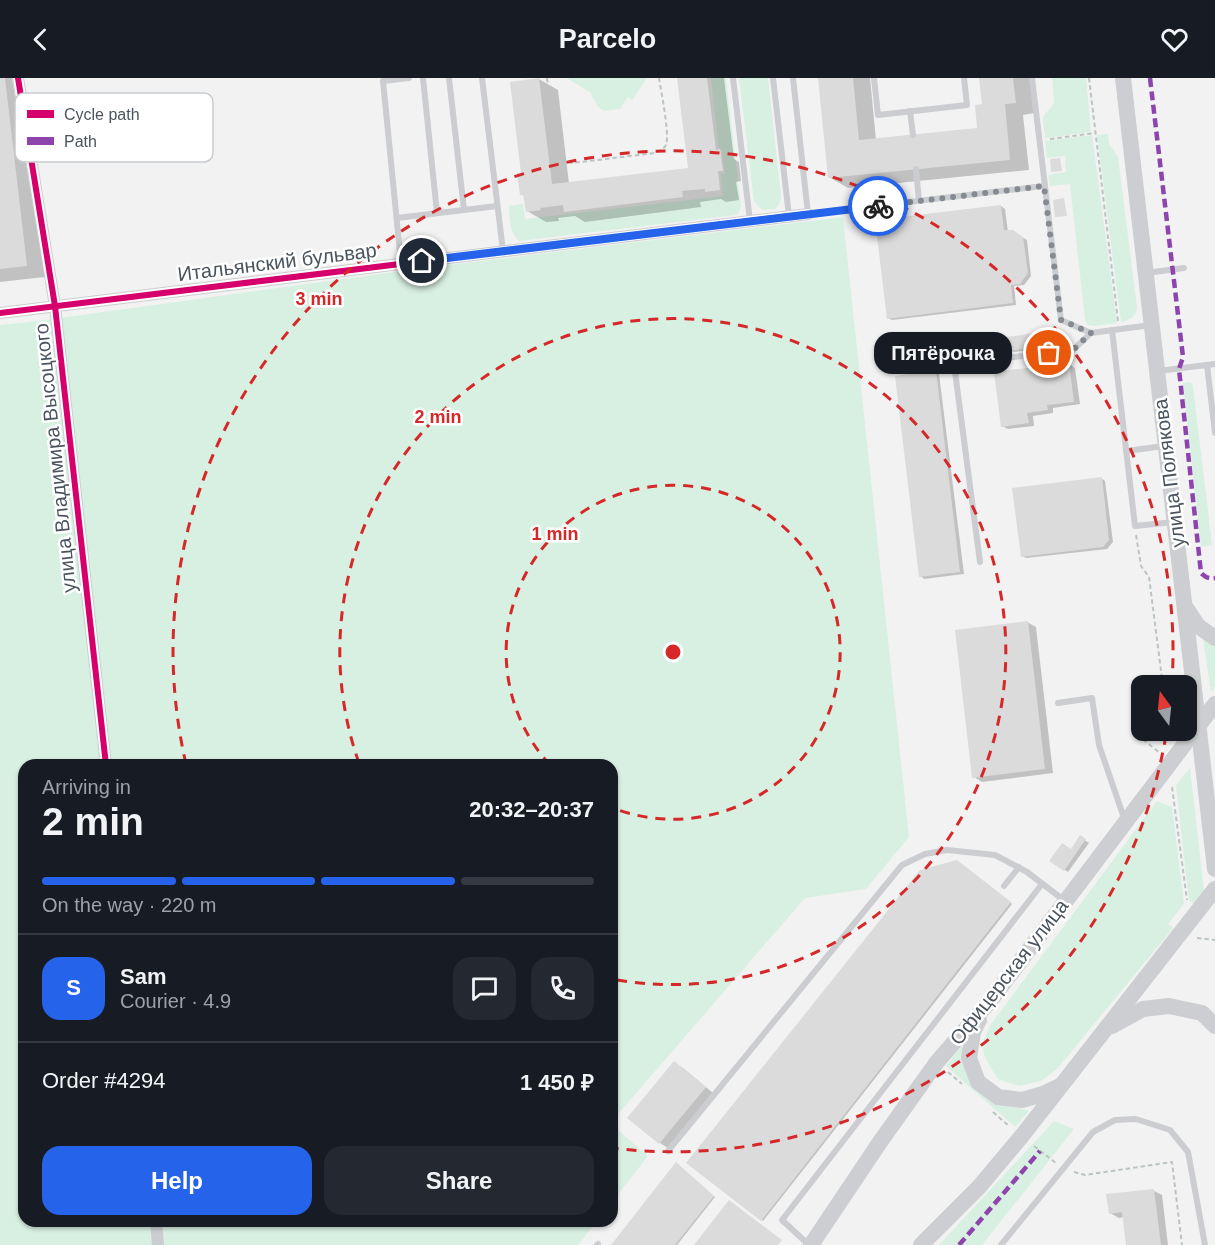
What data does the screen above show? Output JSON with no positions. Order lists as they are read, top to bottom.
{
  "streets": {
    "main road": ["улица Полякова", "Офицерская улица"],
    "street": ["Итальянский бульвар", "улица Владимира Высоцкого"]
  },
  "crossings": [
    ["Итальянский бульвар", "улица Владимира Высоцкого"],
    ["улица Полякова", "Офицерская улица"]
  ],
  "places": ["Пятёрочка"],
  "legend": ["Cycle path", "Path"],
  "north": "top",
  "page": {
    "header": "Parcelo",
    "bubble": "Пятёрочка",
    "heading": ["2 min", "Arriving in", "20:32–20:37"],
    "panel": [
      "Sam",
      "Courier · 4.9",
      "Order #4294",
      "1 450 ₽"
    ],
    "bar": "On the way · 220 m",
    "round": "S",
    "buttons": ["Help", "Share"]
  },
  "rings": ["3 min", "2 min", "1 min"]
}
